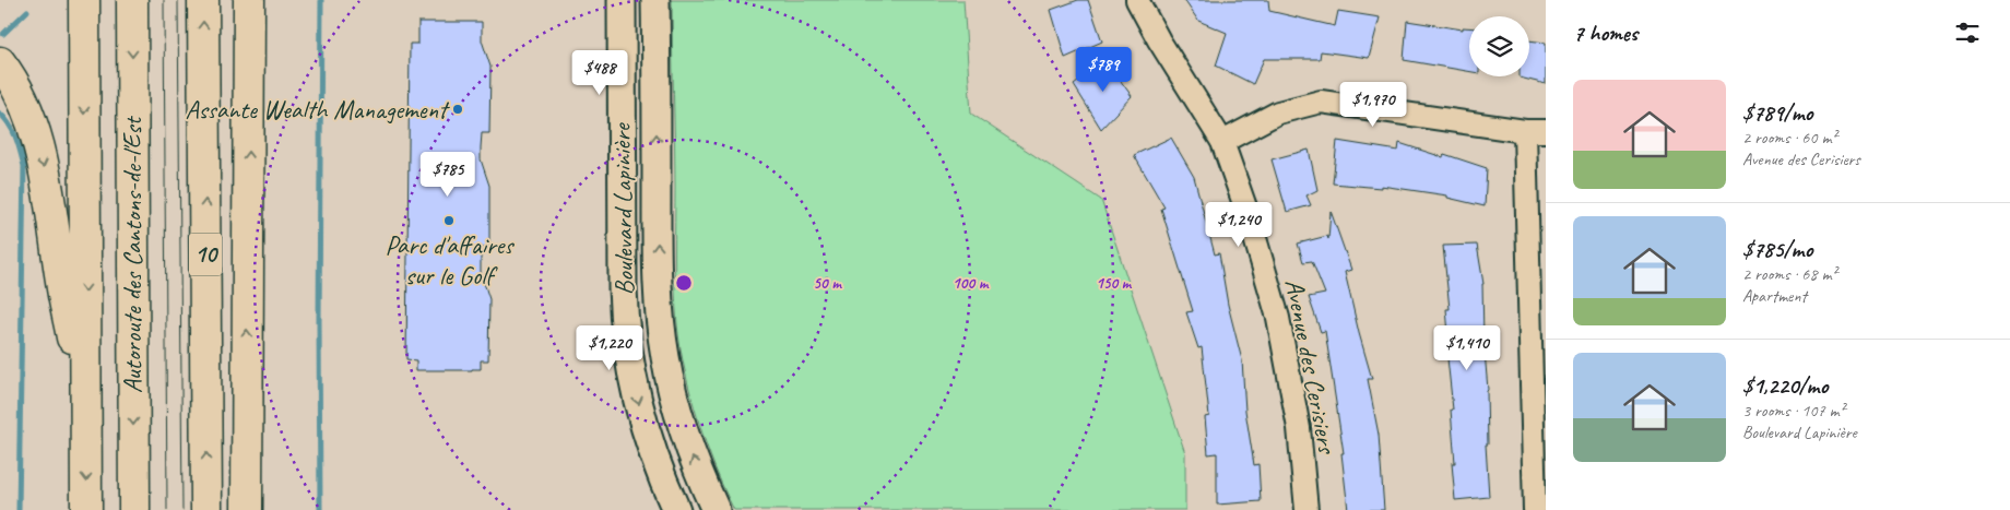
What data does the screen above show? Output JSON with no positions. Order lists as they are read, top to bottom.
{
  "streets": {
    "highway": ["10", "Autoroute des Cantons-de-l'Est"],
    "main road": ["Boulevard Lapinière"],
    "street": ["Avenue des Cerisiers"]
  },
  "places": ["Assante Wealth Management", "Parc d'affaires sur le Golf"],
  "page": {
    "heading": "7 homes",
    "price": [
      "$789",
      "$488",
      "$1,970",
      "$785",
      "$1,240",
      "$1,220",
      "$1,410"
    ],
    "list": [
      {
        "name": "$789/mo",
        "note": "2 rooms · 60 m² · Avenue des Cerisiers"
      },
      {
        "name": "$785/mo",
        "note": "2 rooms · 68 m² · Apartment"
      },
      {
        "name": "$1,220/mo",
        "note": "3 rooms · 107 m² · Boulevard Lapinière"
      }
    ]
  },
  "rings": ["50 m", "100 m", "150 m"]
}
